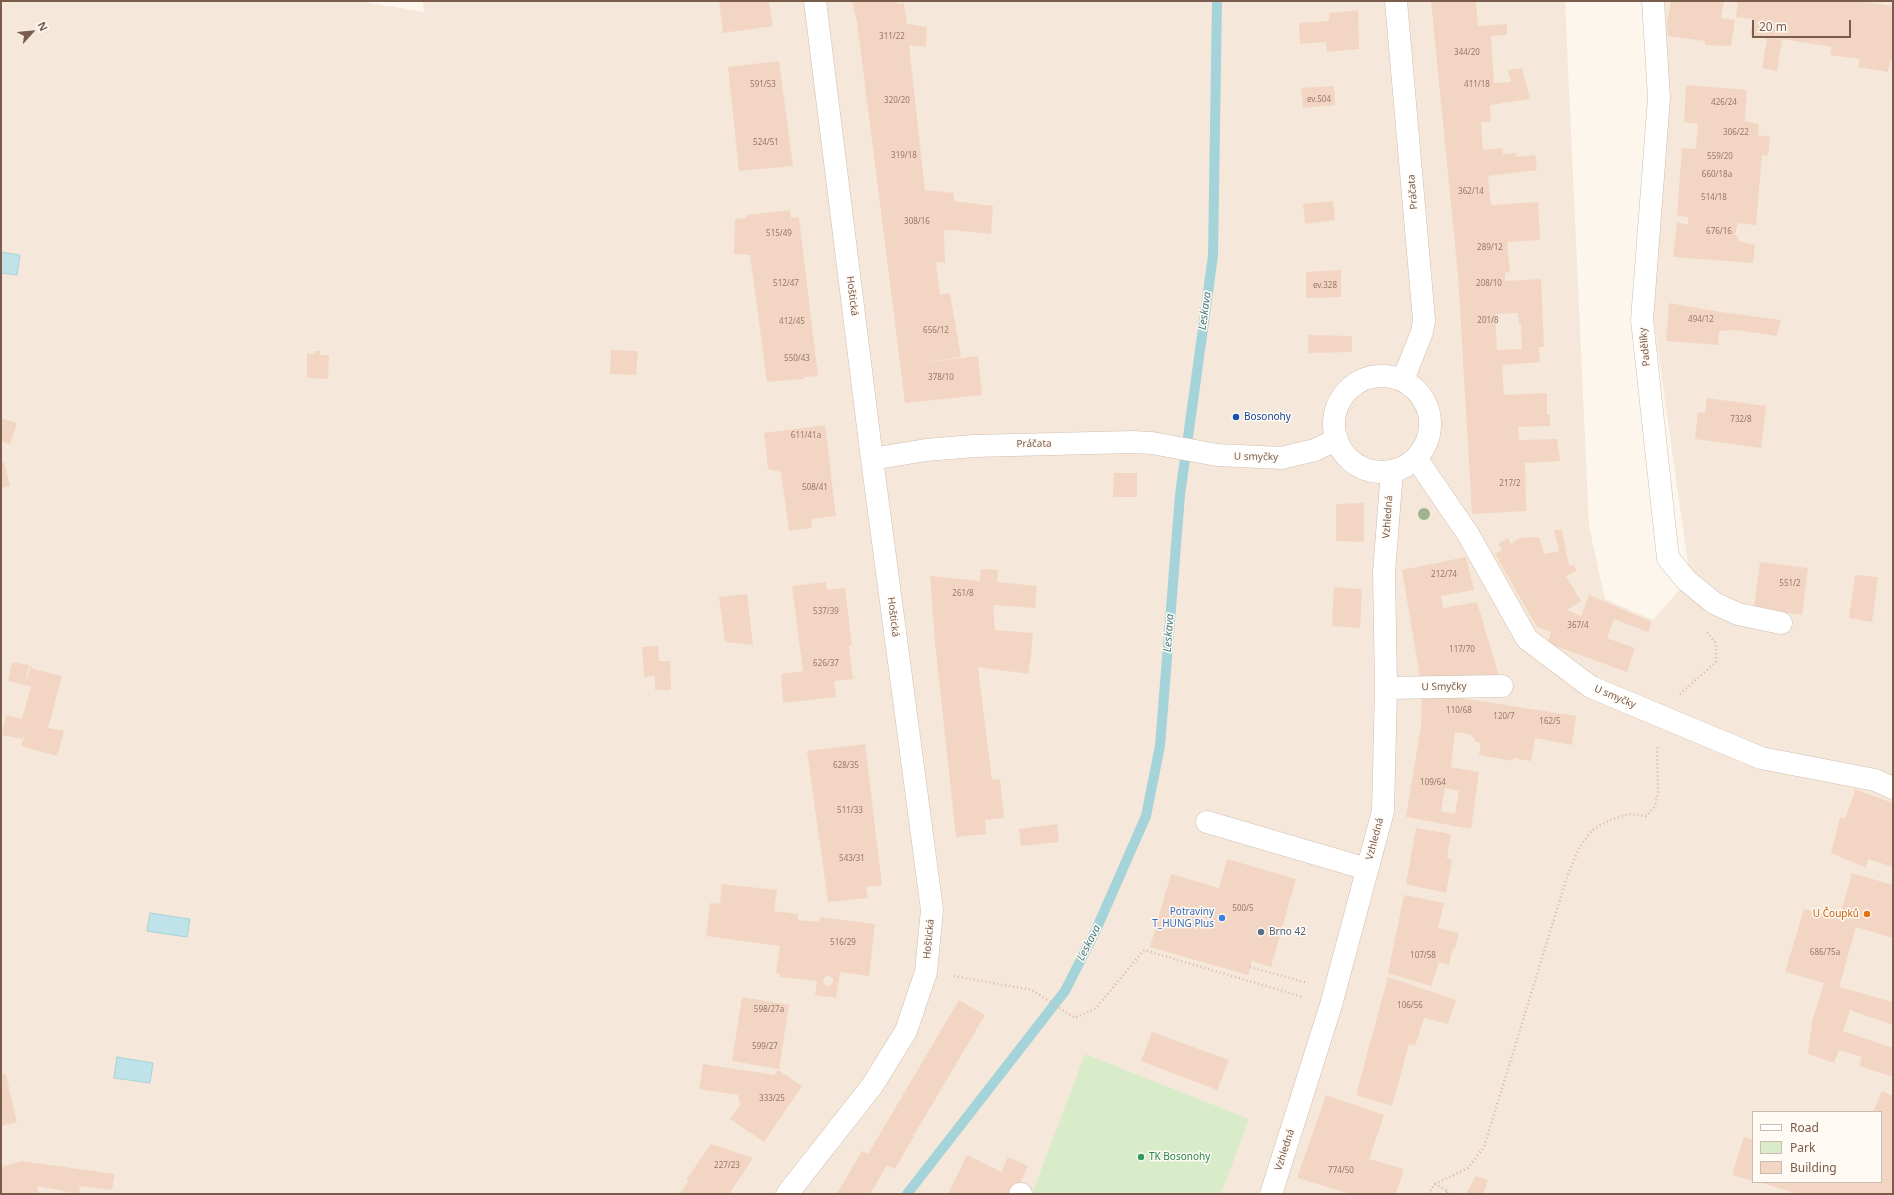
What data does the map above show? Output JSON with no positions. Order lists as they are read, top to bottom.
{
  "streets": {
    "street": [
      "Práčata",
      "Hoštická",
      "Padělíky",
      "U smyčky",
      "Vzhledná",
      "U Smyčky"
    ]
  },
  "crossings": [
    ["Práčata", "Hoštická"],
    ["Práčata", "U smyčky"],
    ["Práčata", "Vzhledná"],
    ["U smyčky", "Vzhledná"],
    ["Vzhledná", "U Smyčky"]
  ],
  "water": ["Leskava"],
  "places": [
    "Bosonohy",
    "U Čoupků",
    "Potraviny T_HUNG Plus",
    "Brno 42",
    "TK Bosonohy"
  ],
  "house_numbers": [
    "311/22",
    "344/20",
    "591/53",
    "411/18",
    "ev.504",
    "320/20",
    "426/24",
    "306/22",
    "524/51",
    "319/18",
    "559/20",
    "660/18a",
    "362/14",
    "514/18",
    "308/16",
    "676/16",
    "515/49",
    "289/12",
    "512/47",
    "208/10",
    "ev.328",
    "494/12",
    "201/8",
    "412/45",
    "656/12",
    "550/43",
    "378/10",
    "732/8",
    "611/41a",
    "217/2",
    "508/41",
    "212/74",
    "551/2",
    "261/8",
    "537/39",
    "367/4",
    "117/70",
    "626/37",
    "110/68",
    "120/7",
    "162/5",
    "628/35",
    "109/64",
    "511/33",
    "543/31",
    "500/5",
    "516/29",
    "686/75a",
    "107/58",
    "106/56",
    "598/27a",
    "599/27",
    "333/25",
    "227/23",
    "774/50"
  ],
  "legend": ["Road", "Park", "Building"],
  "scale_bar": "20 m",
  "north": "top right"
}
